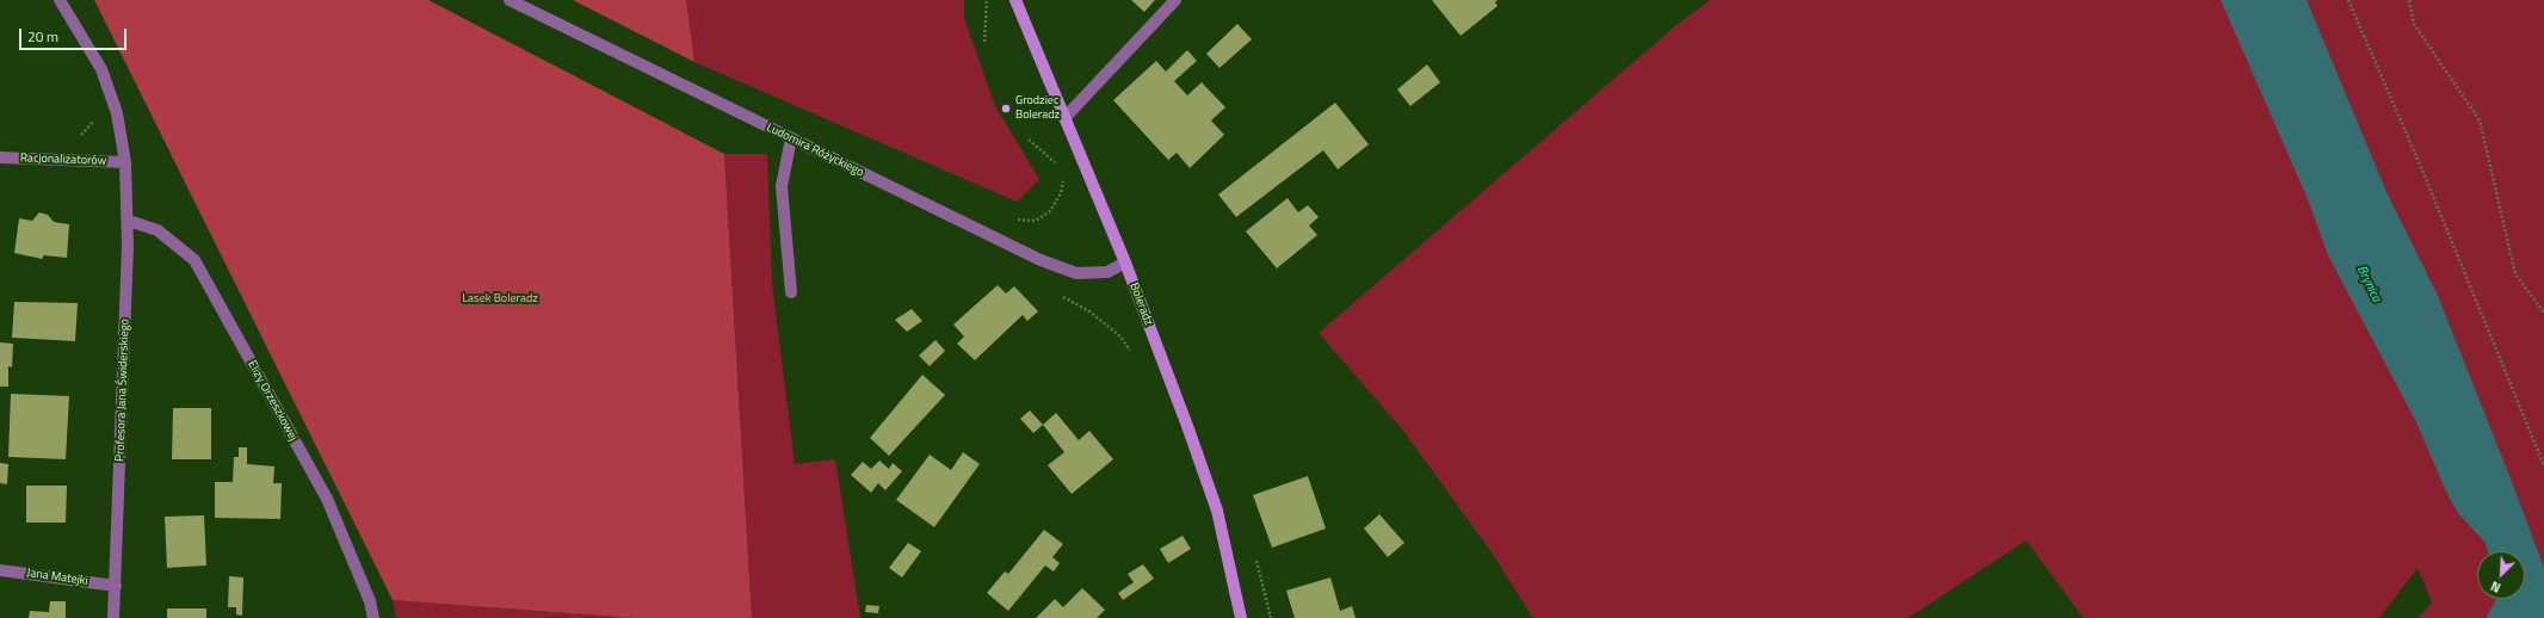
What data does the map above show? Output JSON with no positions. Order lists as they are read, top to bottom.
{
  "streets": {
    "street": [
      "Ludomira Różyckiego",
      "Racjonalizatorów",
      "Boleradz",
      "Profesora Jana Świderskiego",
      "Elizy Orzeszkowej",
      "Jana Matejki"
    ]
  },
  "crossings": [
    ["Ludomira Różyckiego", "Boleradz"],
    ["Racjonalizatorów", "Profesora Jana Świderskiego"],
    ["Profesora Jana Świderskiego", "Elizy Orzeszkowej"],
    ["Profesora Jana Świderskiego", "Jana Matejki"]
  ],
  "water": ["Brynica"],
  "parks": ["Lasek Boleradz"],
  "places": ["Grodziec Boleradz"],
  "scale_bar": "20 m",
  "north": "bottom left"
}
